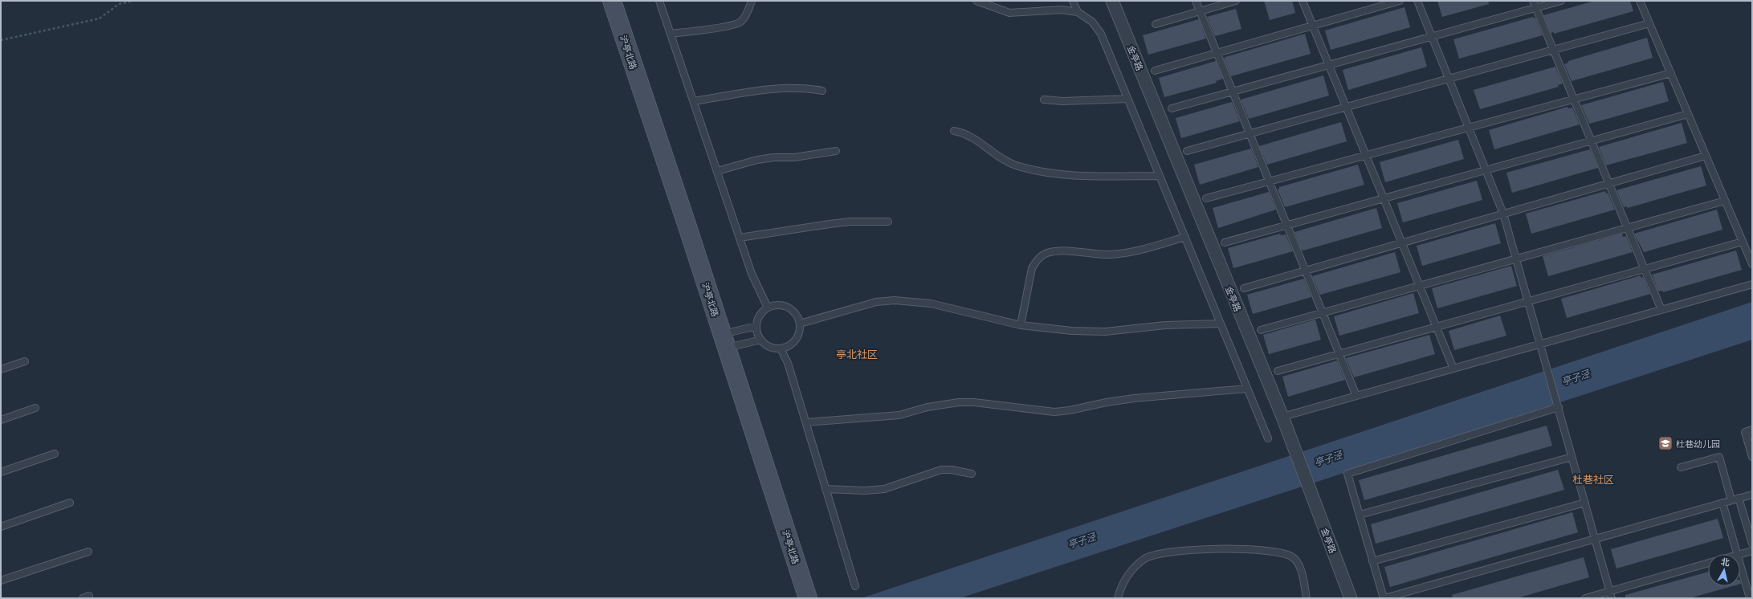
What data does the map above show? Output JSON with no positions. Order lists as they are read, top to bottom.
{
  "streets": {
    "street": ["沪亭北路", "金亭路"]
  },
  "districts": ["亭北社区", "杜巷社区"],
  "water": ["亭子泾"],
  "places": {
    "school or university": ["杜巷幼儿园"]
  },
  "north": "top"
}
